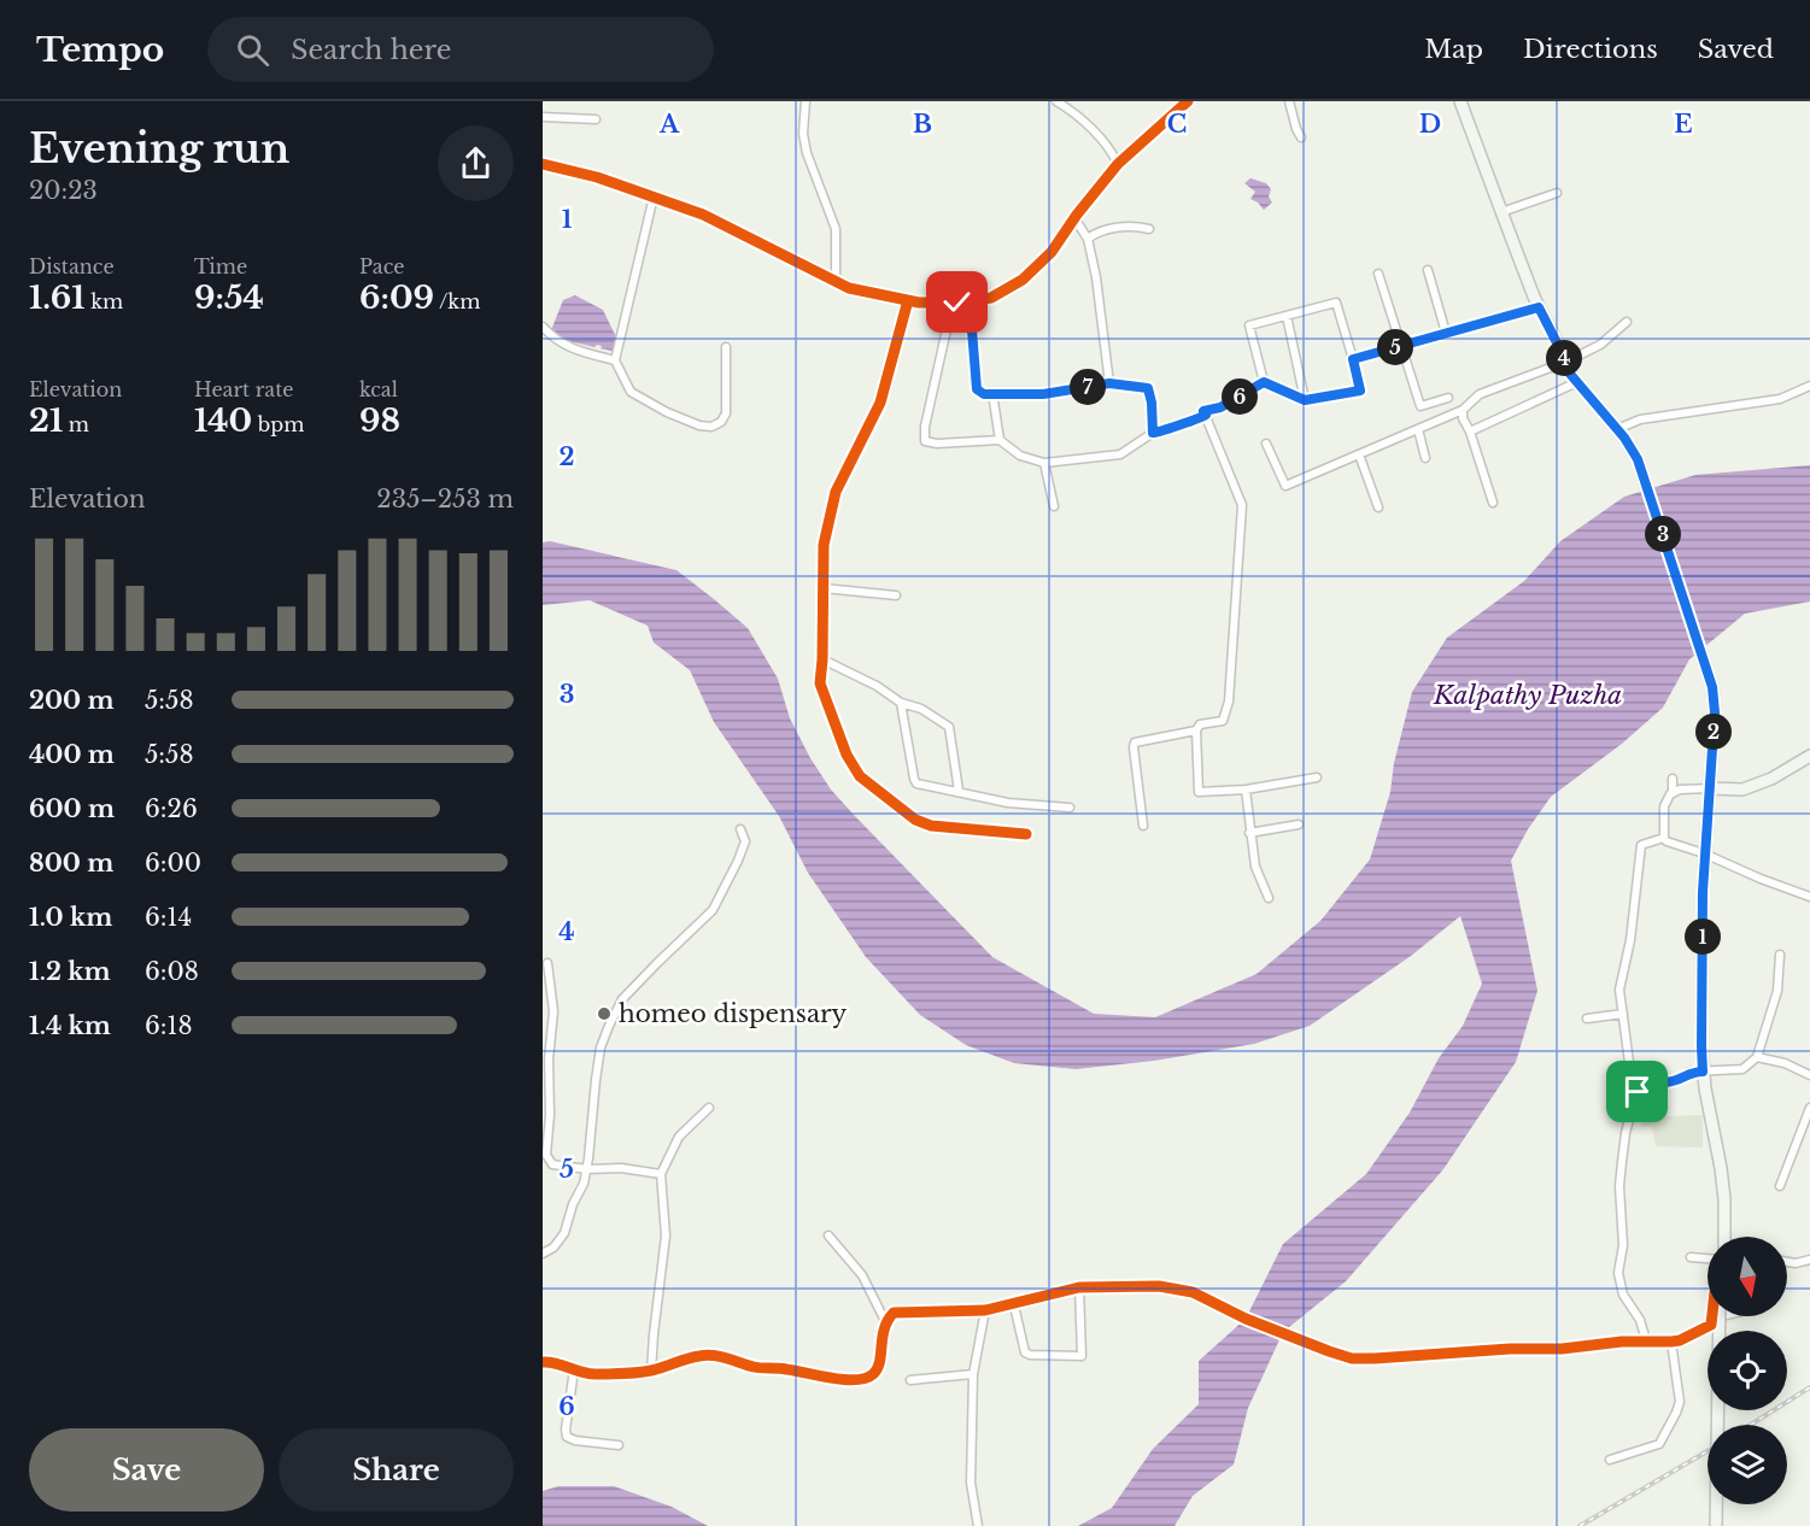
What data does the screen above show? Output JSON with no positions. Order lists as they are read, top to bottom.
{
  "water": ["Kalpathy Puzha"],
  "places": ["homeo dispensary"],
  "north": "bottom",
  "page": {
    "header": "Tempo",
    "search": "Search here",
    "nav": ["Map", "Directions", "Saved"],
    "heading": ["Evening run", "20:23"],
    "stats": [
      ["Distance", "1.61 km"],
      ["Time", "9:54"],
      ["Pace", "6:09 /km"],
      ["Elevation", "21 m"],
      ["Heart rate", "140 bpm"],
      ["kcal", "98"]
    ],
    "pins": [
      "5",
      "4",
      "7",
      "6",
      "3",
      "2",
      "1"
    ],
    "chart": ["Elevation", "235–253 m"],
    "list": [
      {
        "name": "200 m",
        "note": "5:58"
      },
      {
        "name": "400 m",
        "note": "5:58"
      },
      {
        "name": "600 m",
        "note": "6:26"
      },
      {
        "name": "800 m",
        "note": "6:00"
      },
      {
        "name": "1.0 km",
        "note": "6:14"
      },
      {
        "name": "1.2 km",
        "note": "6:08"
      },
      {
        "name": "1.4 km",
        "note": "6:18"
      }
    ],
    "buttons": ["Save", "Share"]
  },
  "grid": {
    "columns": [
      "A",
      "B",
      "C",
      "D",
      "E"
    ],
    "rows": [
      "1",
      "2",
      "3",
      "4",
      "5",
      "6"
    ]
  }
}
